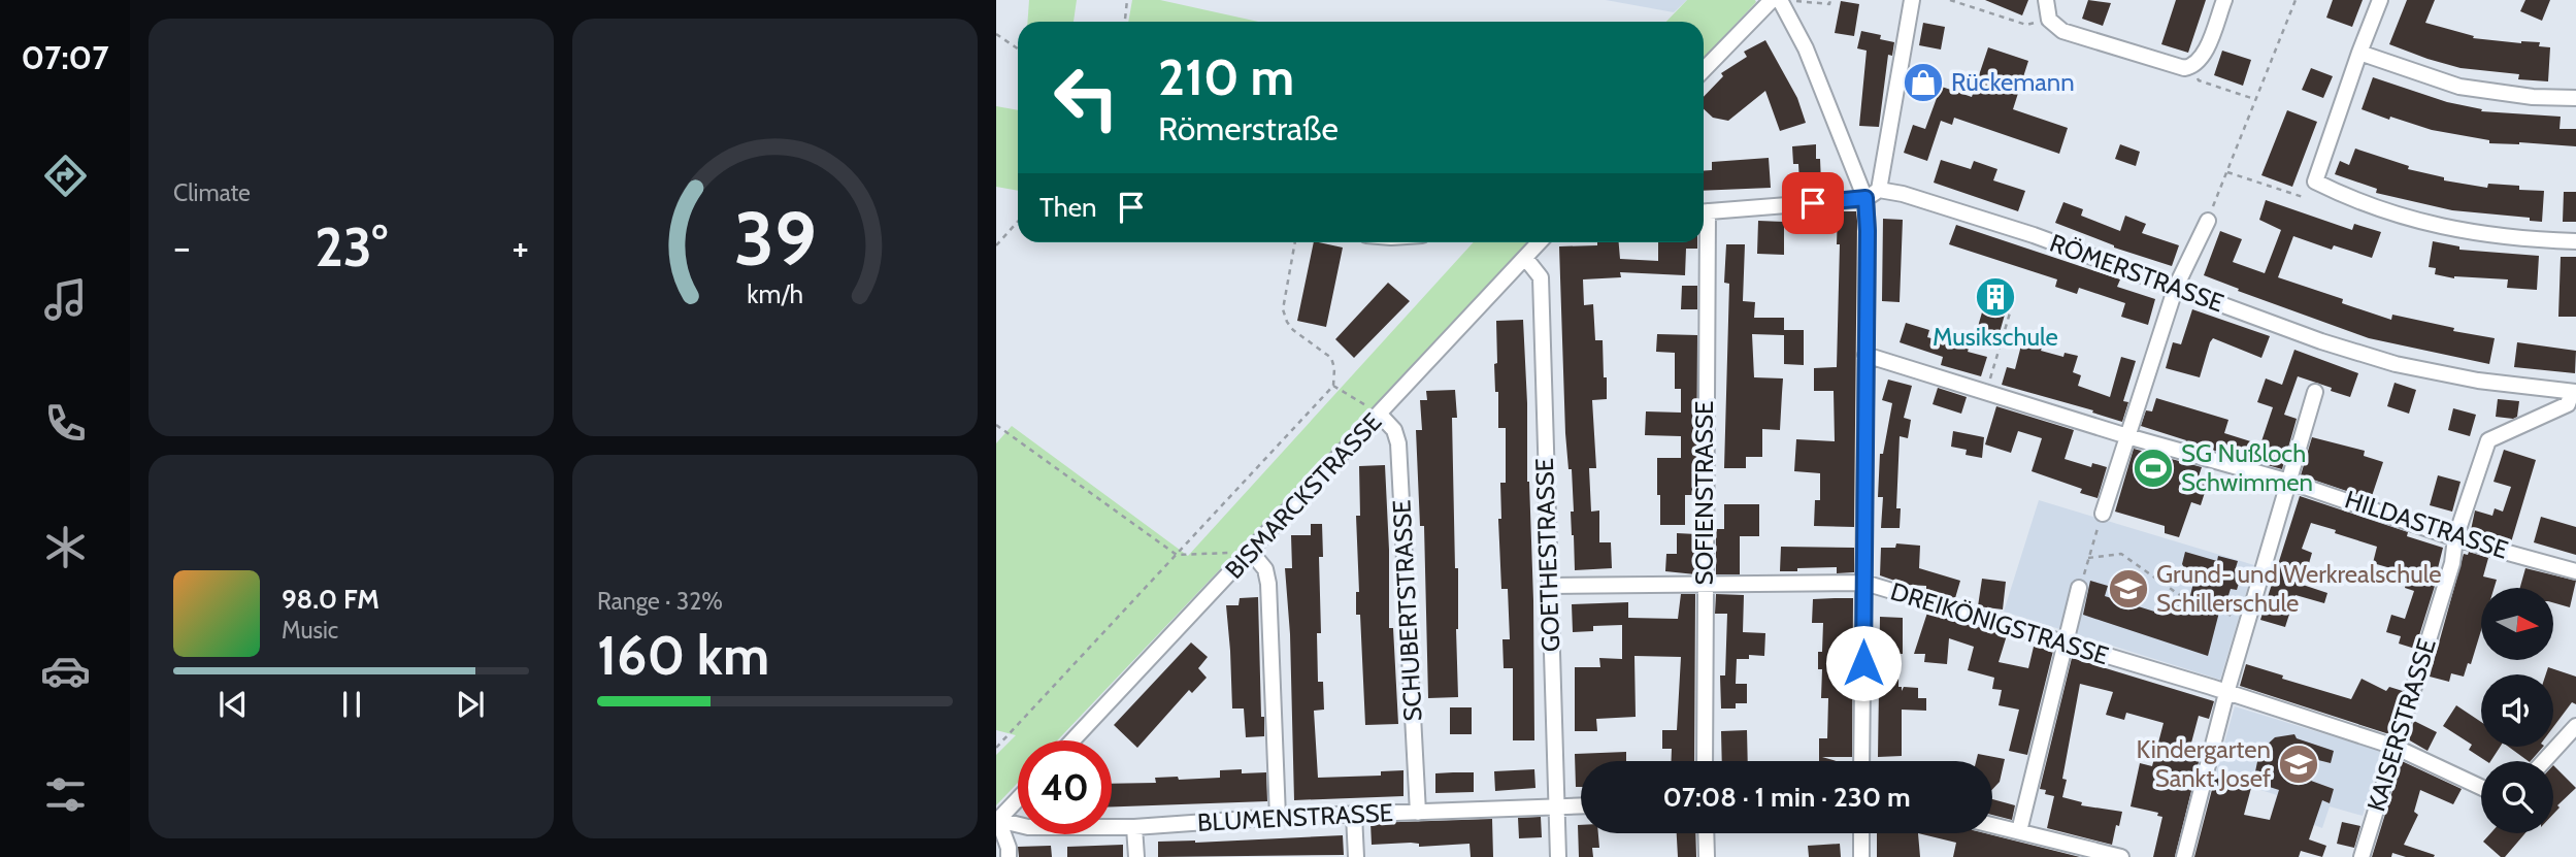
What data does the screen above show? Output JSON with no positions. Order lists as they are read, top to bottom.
{
  "streets": {
    "street": [
      "RÖMERSTRASSE",
      "SOFIENSTRASSE",
      "BISMARCKSTRASSE",
      "HILDASTRASSE",
      "GOETHESTRASSE",
      "SCHUBERTSTRASSE",
      "DREIKÖNIGSTRASSE",
      "KAISERSTRASSE",
      "BLUMENSTRASSE"
    ]
  },
  "crossings": [
    ["RÖMERSTRASSE", "KAISERSTRASSE"],
    ["SOFIENSTRASSE", "DREIKÖNIGSTRASSE"],
    ["BISMARCKSTRASSE", "GOETHESTRASSE"],
    ["BISMARCKSTRASSE", "SCHUBERTSTRASSE"],
    ["HILDASTRASSE", "KAISERSTRASSE"],
    ["GOETHESTRASSE", "DREIKÖNIGSTRASSE"],
    ["GOETHESTRASSE", "BLUMENSTRASSE"],
    ["SCHUBERTSTRASSE", "BLUMENSTRASSE"],
    ["DREIKÖNIGSTRASSE", "KAISERSTRASSE"]
  ],
  "places": {
    "shop": ["Rückemann"],
    "building": ["Musikschule"],
    "sports": ["SG Nußloch Schwimmen"],
    "school or university": ["Grund- und Werkrealschule Schillerschule", "Kindergarten Sankt Josef"]
  },
  "north": "right",
  "page": {
    "tabs": "07:07",
    "tile": [
      "Climate",
      ["Range · 32%", "160 km"]
    ],
    "turn": ["210 m", "Römerstraße"],
    "then": "Then",
    "heat": ["−", "23°", "+"],
    "song": ["98.0 FM", "Music"],
    "limit": "40",
    "trip": "07:08 · 1 min · 230 m",
    "gauge": ["39", "km/h"]
  }
}
